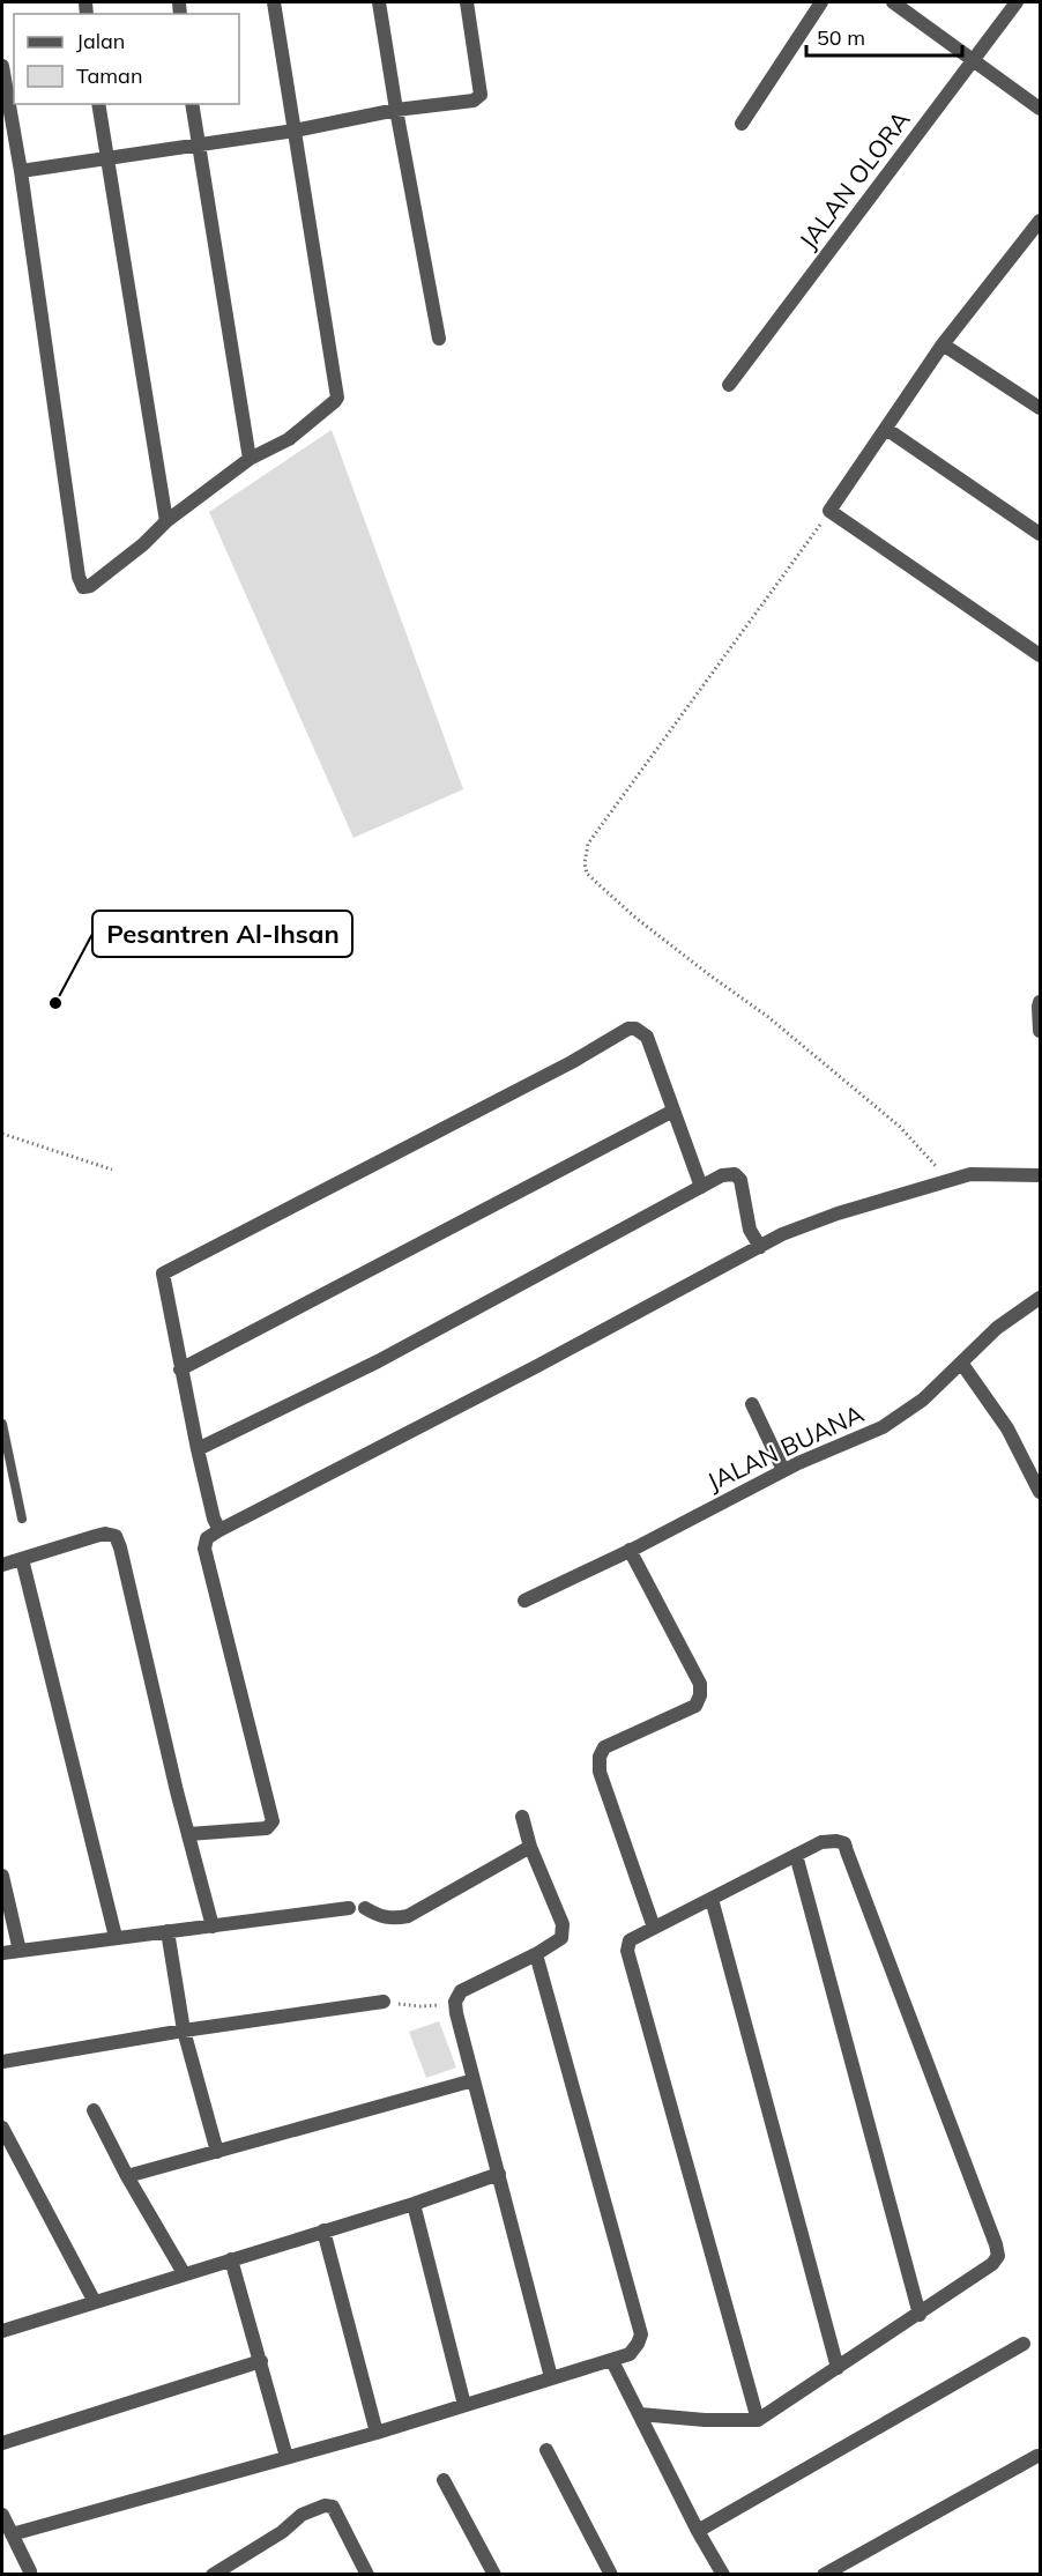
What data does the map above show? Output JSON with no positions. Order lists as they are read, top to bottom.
{
  "streets": {
    "street": ["JALAN OLORA", "JALAN BUANA"]
  },
  "places": ["Pesantren Al-Ihsan"],
  "legend": ["Jalan", "Taman"],
  "scale_bar": "50 m"
}
